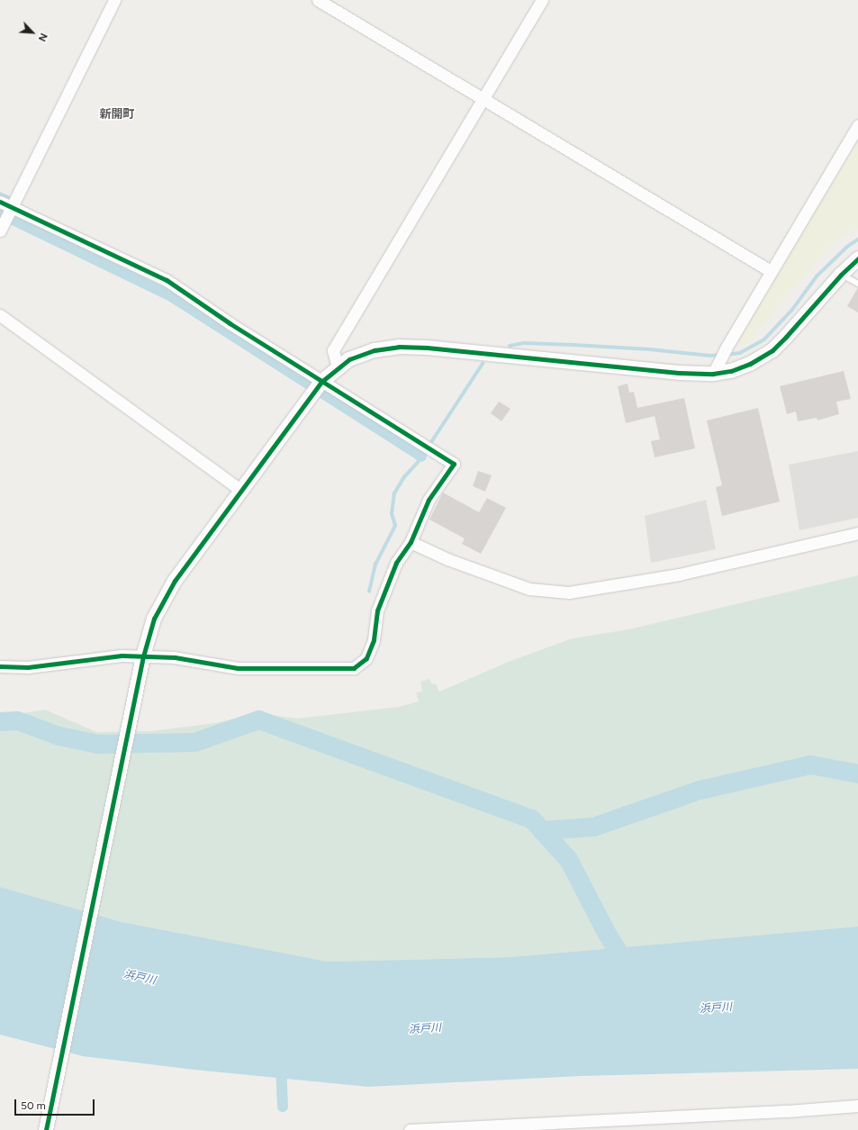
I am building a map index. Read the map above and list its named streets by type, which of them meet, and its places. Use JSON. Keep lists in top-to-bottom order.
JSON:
{
  "districts": ["新開町"],
  "water": ["浜戸川"],
  "scale_bar": "50 m",
  "north": "bottom right"
}
